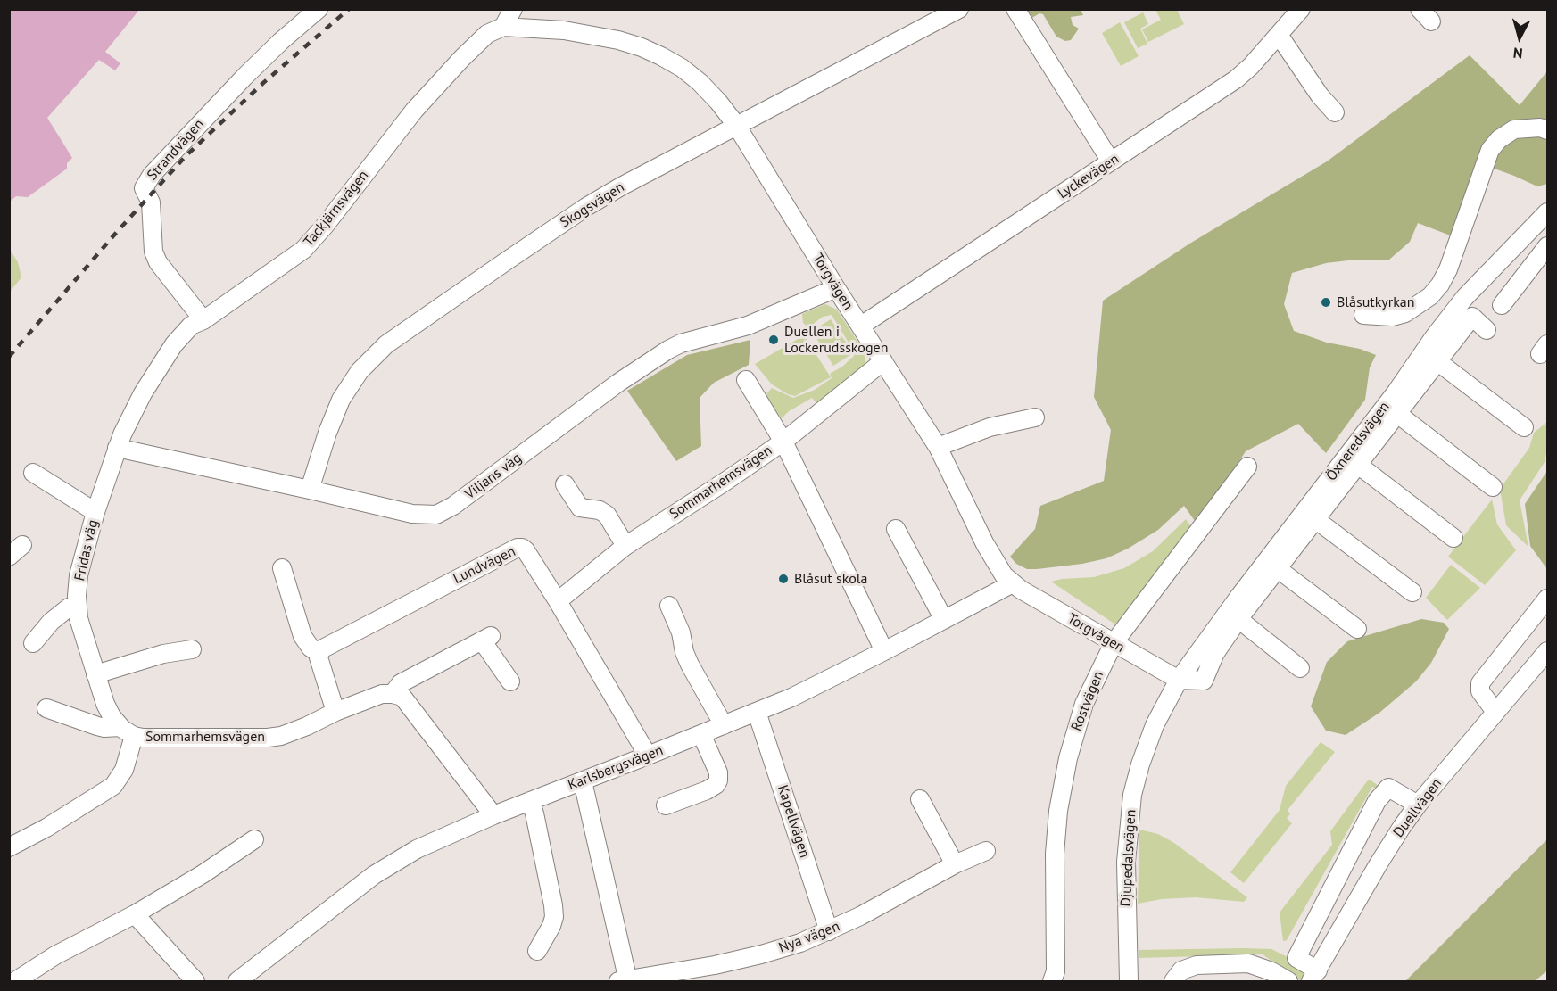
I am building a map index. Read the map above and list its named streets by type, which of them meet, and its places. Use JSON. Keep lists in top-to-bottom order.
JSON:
{
  "streets": {
    "street": [
      "Strandvägen",
      "Lyckevägen",
      "Skogsvägen",
      "Tackjärnsvägen",
      "Torgvägen",
      "Öxneredsvägen",
      "Viljans väg",
      "Sommarhemsvägen",
      "Fridas väg",
      "Lundvägen",
      "Rostvägen",
      "Karlsbergsvägen",
      "Duellvägen",
      "Kapellvägen",
      "Djupedalsvägen",
      "Nya vägen"
    ]
  },
  "crossings": [
    ["Strandvägen", "Tackjärnsvägen"],
    ["Lyckevägen", "Torgvägen"],
    ["Skogsvägen", "Torgvägen"],
    ["Skogsvägen", "Viljans väg"],
    ["Tackjärnsvägen", "Torgvägen"],
    ["Tackjärnsvägen", "Viljans väg"],
    ["Tackjärnsvägen", "Fridas väg"],
    ["Torgvägen", "Öxneredsvägen"],
    ["Torgvägen", "Viljans väg"],
    ["Torgvägen", "Sommarhemsvägen"],
    ["Torgvägen", "Rostvägen"],
    ["Torgvägen", "Karlsbergsvägen"],
    ["Torgvägen", "Djupedalsvägen"],
    ["Öxneredsvägen", "Djupedalsvägen"],
    ["Viljans väg", "Fridas väg"],
    ["Sommarhemsvägen", "Fridas väg"],
    ["Sommarhemsvägen", "Lundvägen"],
    ["Lundvägen", "Karlsbergsvägen"],
    ["Karlsbergsvägen", "Kapellvägen"],
    ["Kapellvägen", "Nya vägen"]
  ],
  "places": ["Blåsutkyrkan", "Duellen i Lockerudsskogen", "Blåsut skola"],
  "north": "bottom"
}
